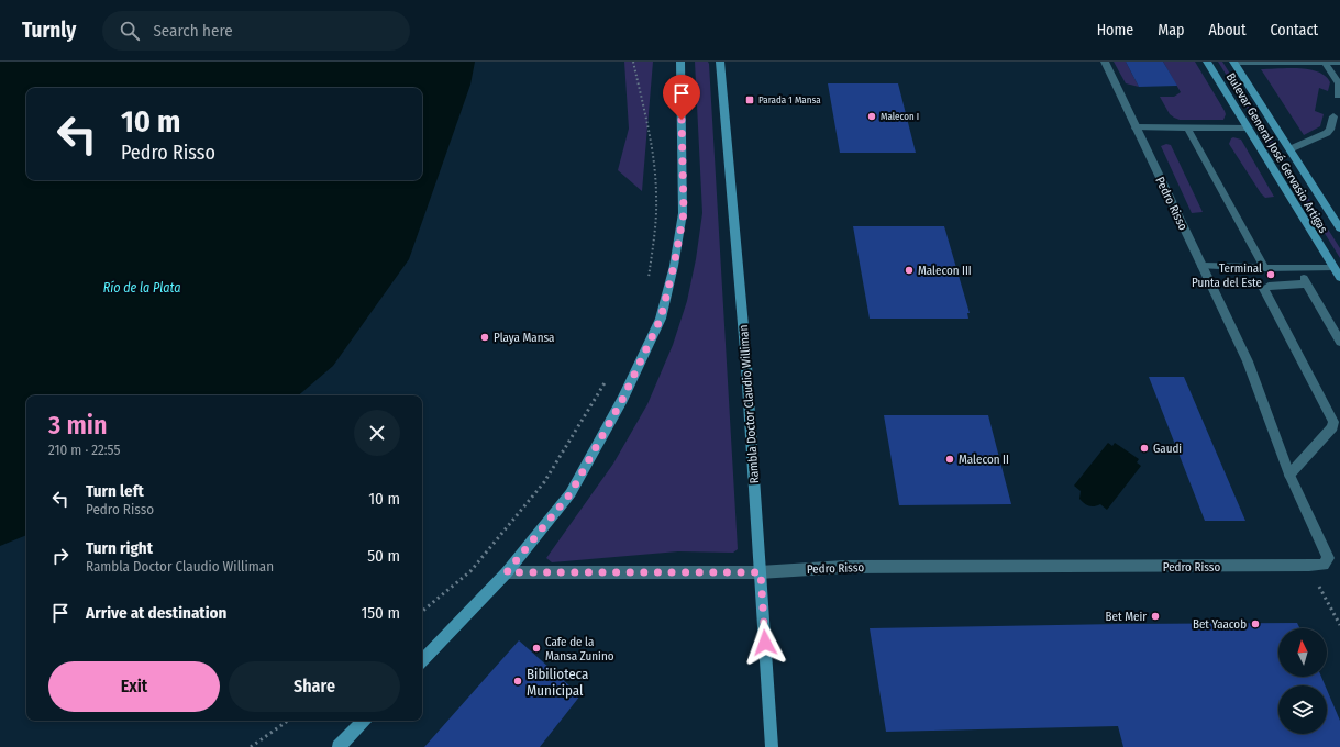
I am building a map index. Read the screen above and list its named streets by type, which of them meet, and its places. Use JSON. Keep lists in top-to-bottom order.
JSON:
{
  "streets": {
    "main road": ["Bulevar General José Gervasio Artigas", "Rambla Doctor Claudio Williman"],
    "street": ["Pedro Risso"]
  },
  "crossings": [
    ["Pedro Risso", "Rambla Doctor Claudio Williman"]
  ],
  "water": ["Río de la Plata"],
  "places": {
    "transit": ["Parada 1 Mansa"],
    "other": [
      "Malecon I",
      "Malecon III",
      "Terminal Punta del Este",
      "Playa Mansa",
      "Gaudi",
      "Malecon II",
      "Bet Meir",
      "Bet Yaacob",
      "Cafe de la Mansa Zunino",
      "Bibilioteca Municipal"
    ]
  },
  "north": "top",
  "page": {
    "header": "Turnly",
    "search": "Search here",
    "nav": [
      "Home",
      "Map",
      "About",
      "Contact"
    ],
    "turn": ["10 m", "Pedro Risso"],
    "heading": ["3 min", "210 m · 22:55"],
    "list": [
      {
        "name": "Turn left",
        "note": "Pedro Risso",
        "value": "10 m"
      },
      {
        "name": "Turn right",
        "note": "Rambla Doctor Claudio Williman",
        "value": "50 m"
      },
      {
        "name": "Arrive at destination",
        "value": "150 m"
      }
    ],
    "buttons": ["Exit", "Share"]
  }
}
